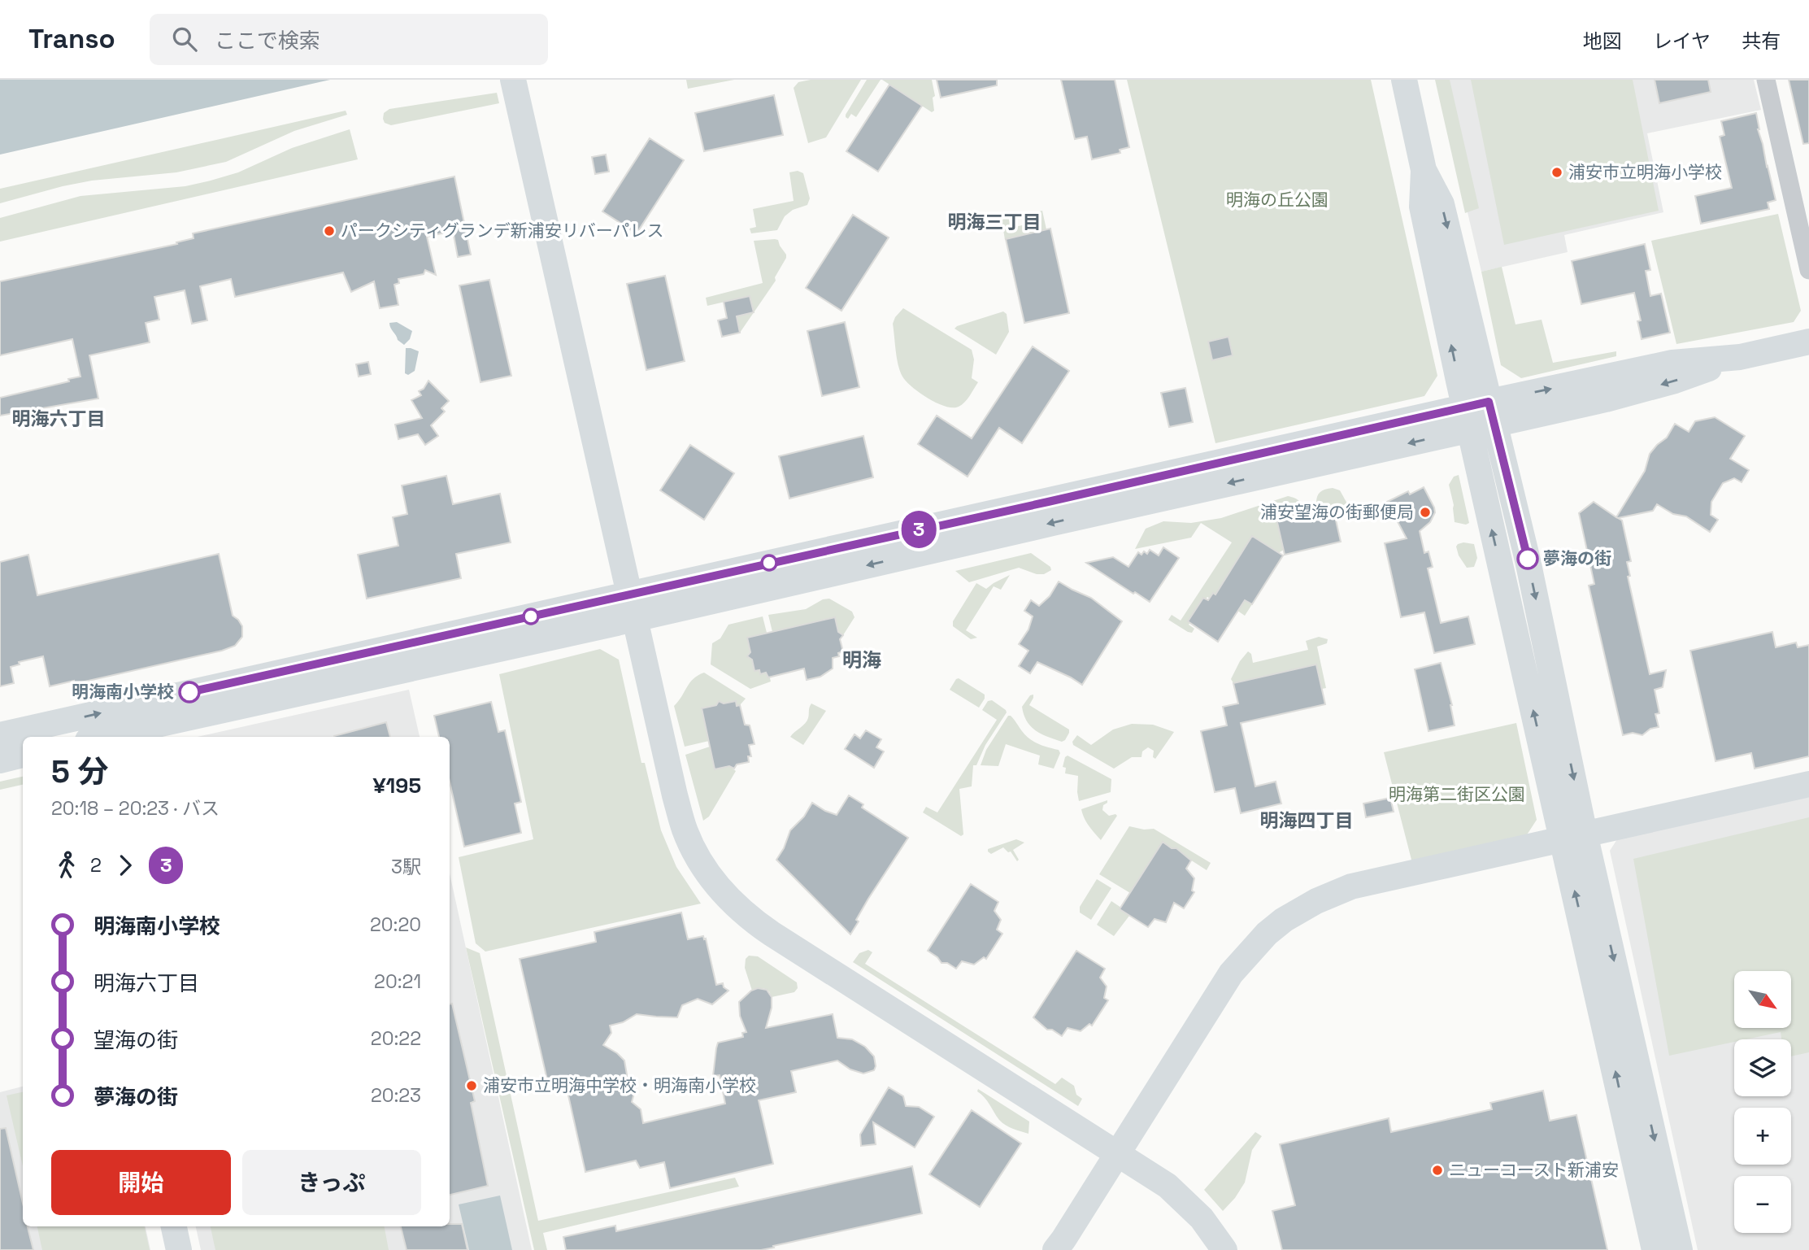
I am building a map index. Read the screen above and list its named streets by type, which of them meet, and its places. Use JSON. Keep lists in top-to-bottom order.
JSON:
{
  "districts": [
    "明海三丁目",
    "明海六丁目",
    "明海",
    "明海四丁目"
  ],
  "parks": ["明海の丘公園", "明海第二街区公園"],
  "places": [
    "浦安市立明海小学校",
    "パークシティグランデ新浦安リバーパレス",
    "浦安望海の街郵便局",
    "夢海の街",
    "明海南小学校",
    "浦安市立明海中学校・明海南小学校",
    "ニューコースト新浦安"
  ],
  "lines": ["bus line 3"],
  "north": "bottom right",
  "page": {
    "header": "Transo",
    "search": "ここで検索",
    "nav": ["地図", "レイヤ", "共有"],
    "on_map": "3",
    "heading": ["5 分", "20:18 – 20:23 · バス", "¥195"],
    "legs": ["2", "3", "3駅"],
    "list": [
      {
        "name": "明海南小学校",
        "value": "20:20"
      },
      {
        "name": "明海六丁目",
        "value": "20:21"
      },
      {
        "name": "望海の街",
        "value": "20:22"
      },
      {
        "name": "夢海の街",
        "value": "20:23"
      }
    ],
    "map_buttons": ["+", "−"],
    "buttons": ["開始", "きっぷ"]
  }
}
